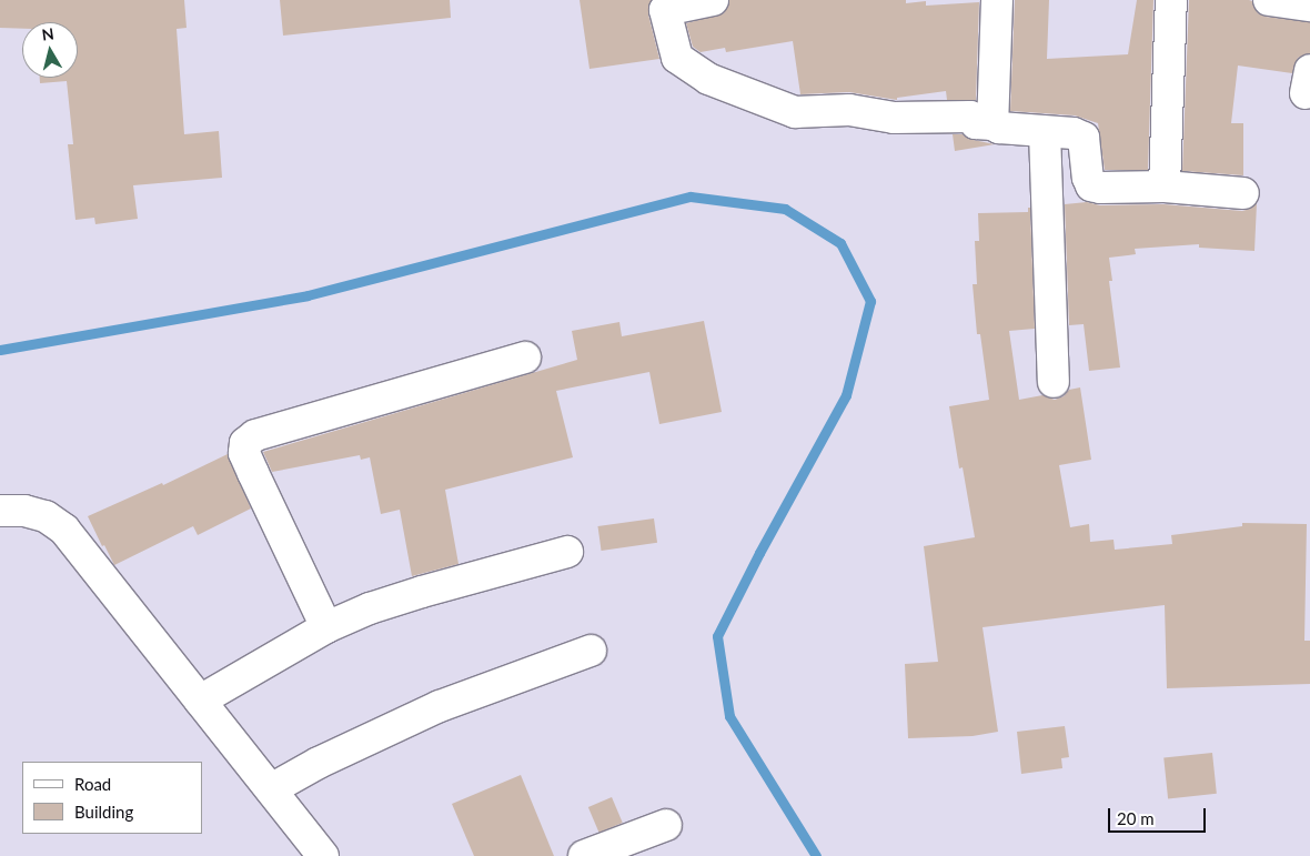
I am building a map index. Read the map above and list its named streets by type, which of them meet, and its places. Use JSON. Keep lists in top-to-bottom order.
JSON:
{
  "legend": ["Road", "Building"],
  "scale_bar": "20 m",
  "north": "top"
}
